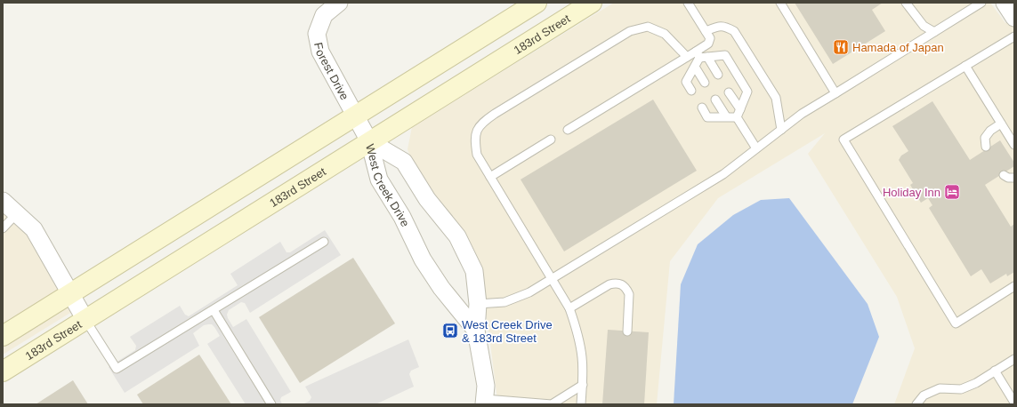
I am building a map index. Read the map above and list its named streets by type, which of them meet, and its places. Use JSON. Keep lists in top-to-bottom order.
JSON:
{
  "streets": {
    "street": ["183rd Street", "Forest Drive", "West Creek Drive"]
  },
  "crossings": [
    ["183rd Street", "Forest Drive"],
    ["183rd Street", "West Creek Drive"],
    ["Forest Drive", "West Creek Drive"]
  ],
  "places": {
    "restaurant": ["Hamada of Japan"],
    "hotel": ["Holiday Inn"],
    "bus stop": ["West Creek Drive & 183rd Street"]
  }
}
